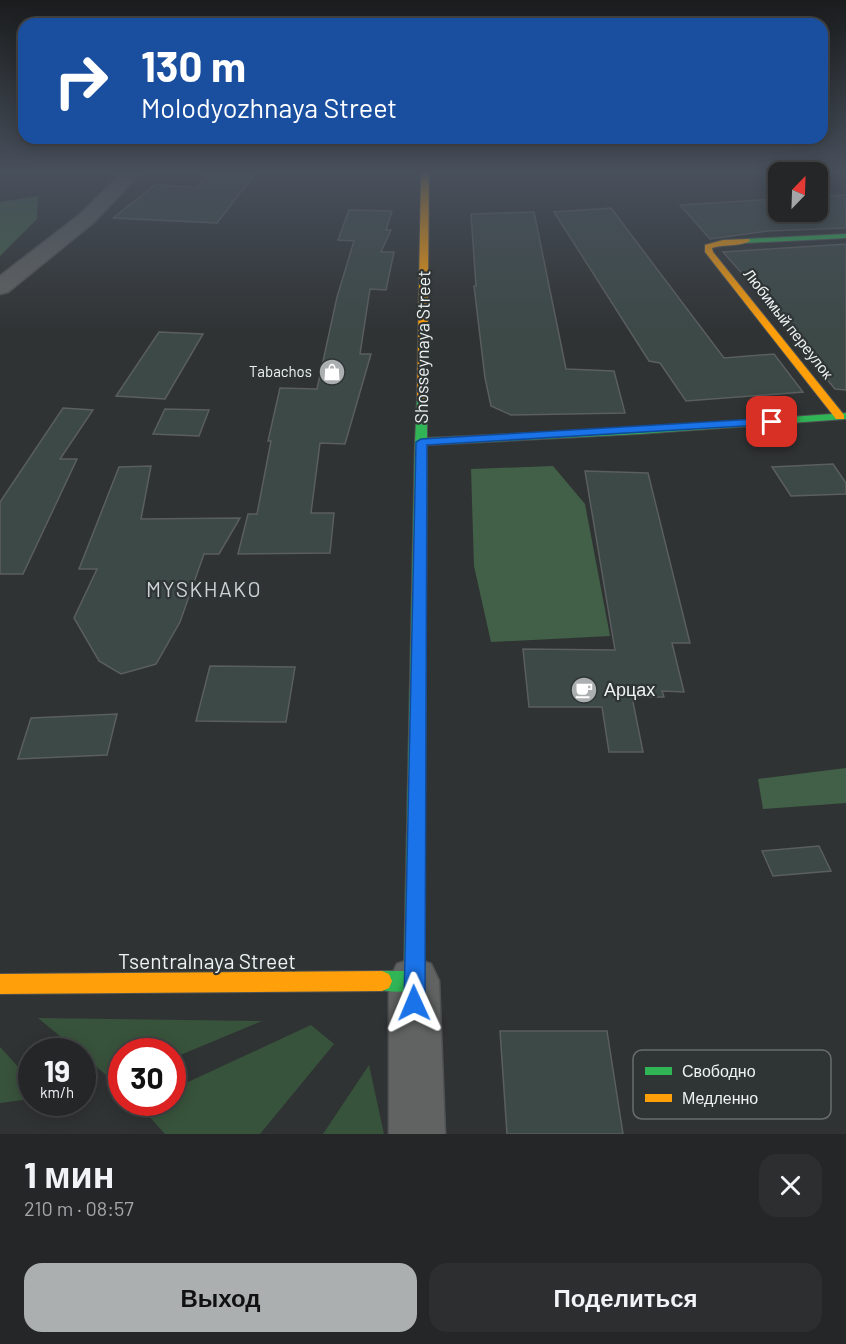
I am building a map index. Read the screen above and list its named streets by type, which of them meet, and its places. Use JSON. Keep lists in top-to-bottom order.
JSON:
{
  "streets": {
    "street": ["Любимый переулок", "Shosseynaya Street", "Tsentralnaya Street"]
  },
  "crossings": [
    ["Shosseynaya Street", "Tsentralnaya Street"]
  ],
  "districts": ["MYSKHAKO"],
  "places": {
    "shop": ["Tabachos"],
    "cafe": ["Арцах"]
  },
  "legend": ["Свободно", "Медленно"],
  "north": "top right",
  "page": {
    "turn": ["130 m", "Molodyozhnaya Street"],
    "speed": "19 km/h",
    "limit": "30",
    "heading": ["1 мин", "210 m · 08:57"],
    "buttons": ["Выход", "Поделиться"]
  }
}
